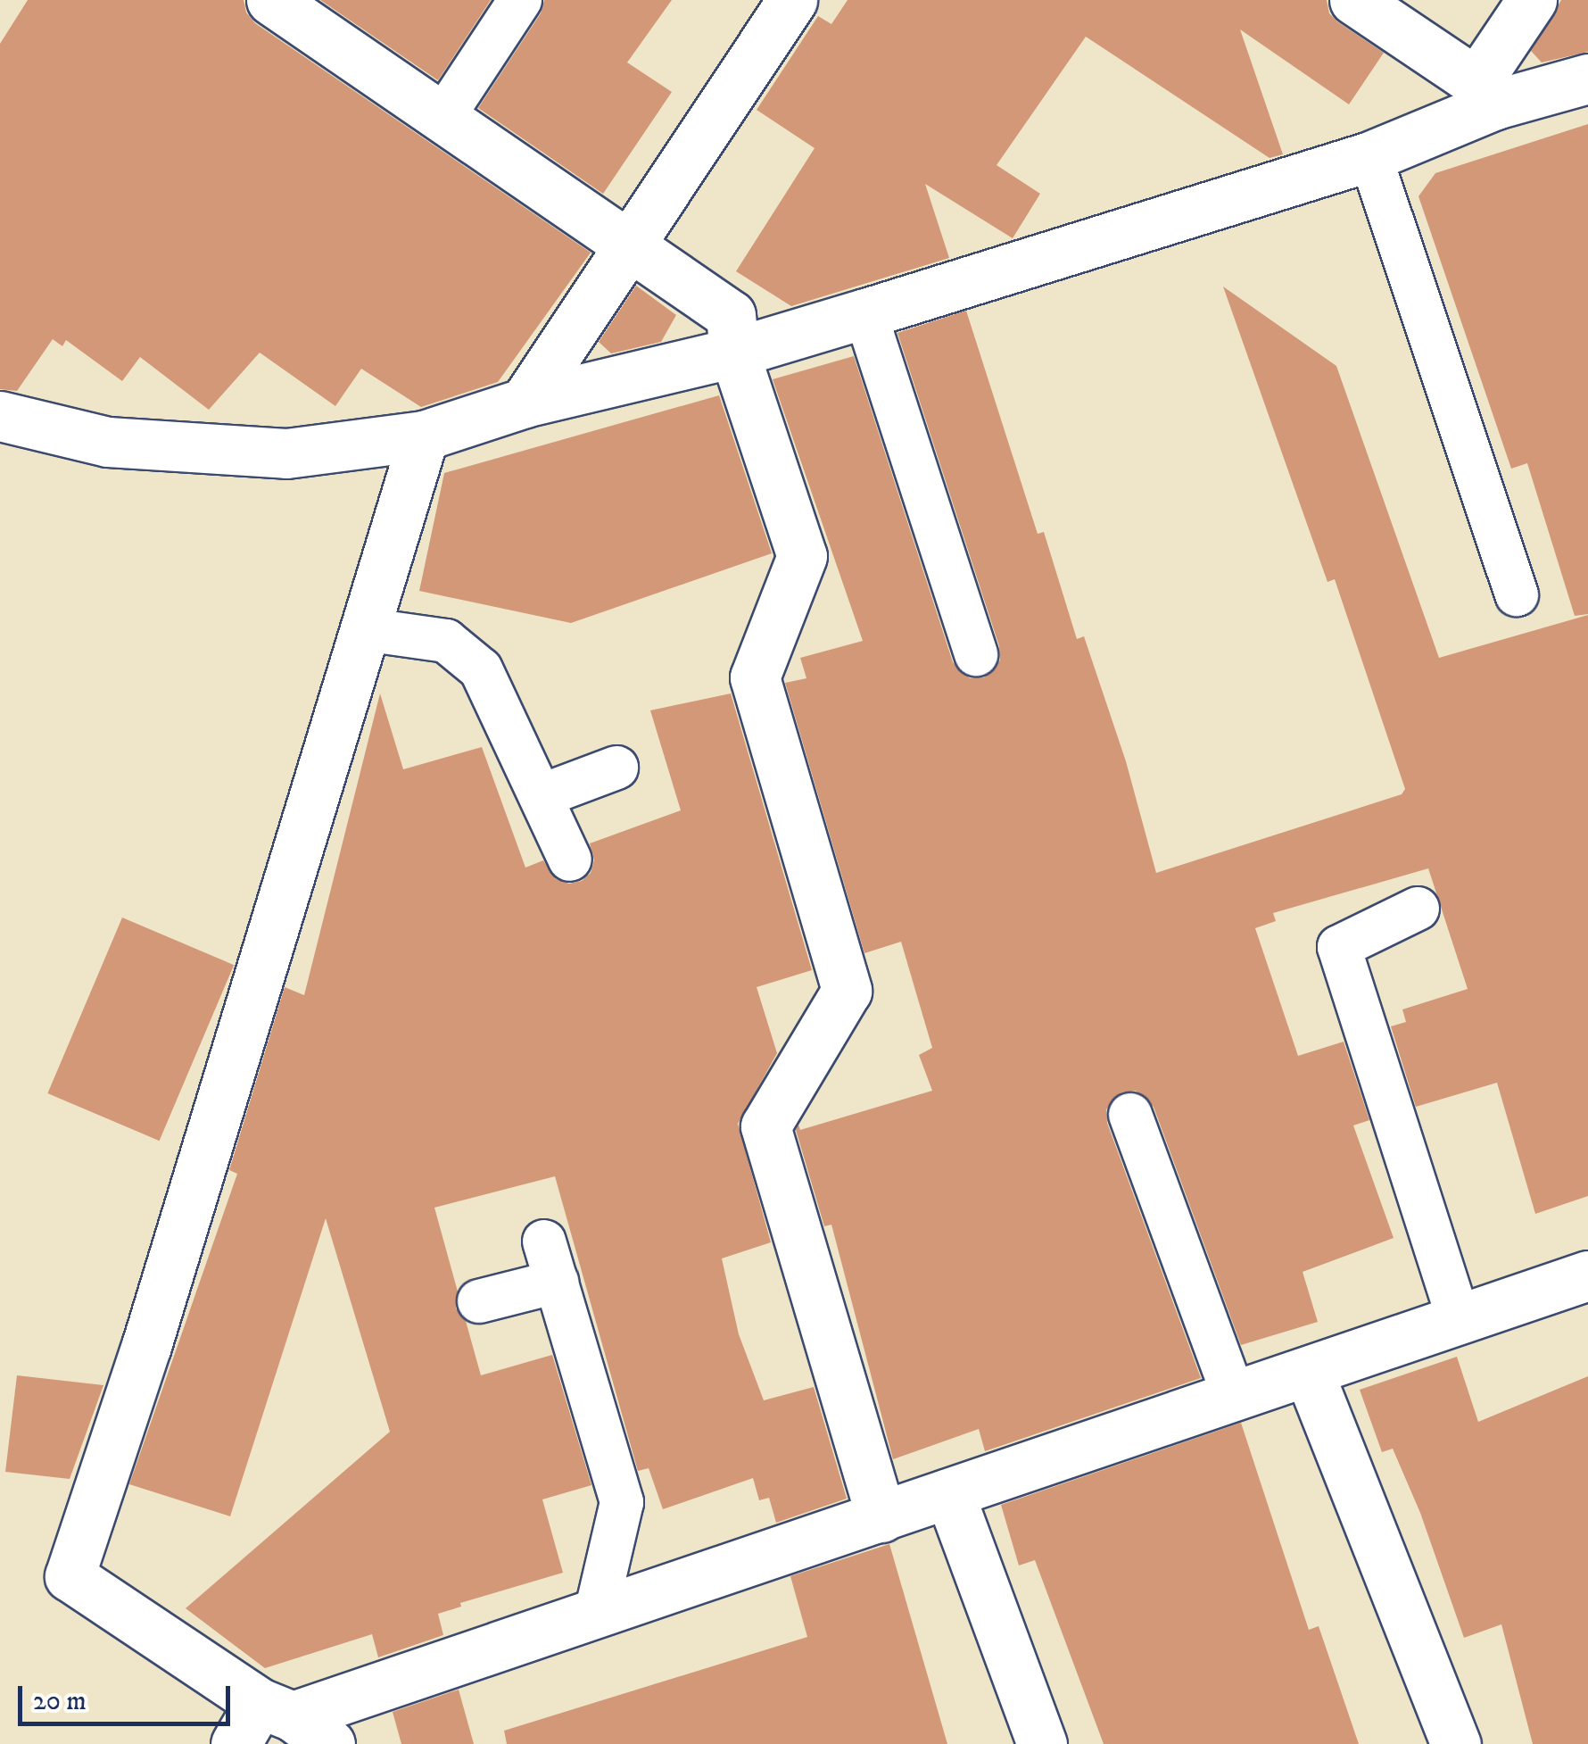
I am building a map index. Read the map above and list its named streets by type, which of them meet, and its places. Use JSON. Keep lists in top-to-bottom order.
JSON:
{
  "scale_bar": "20 m"
}
